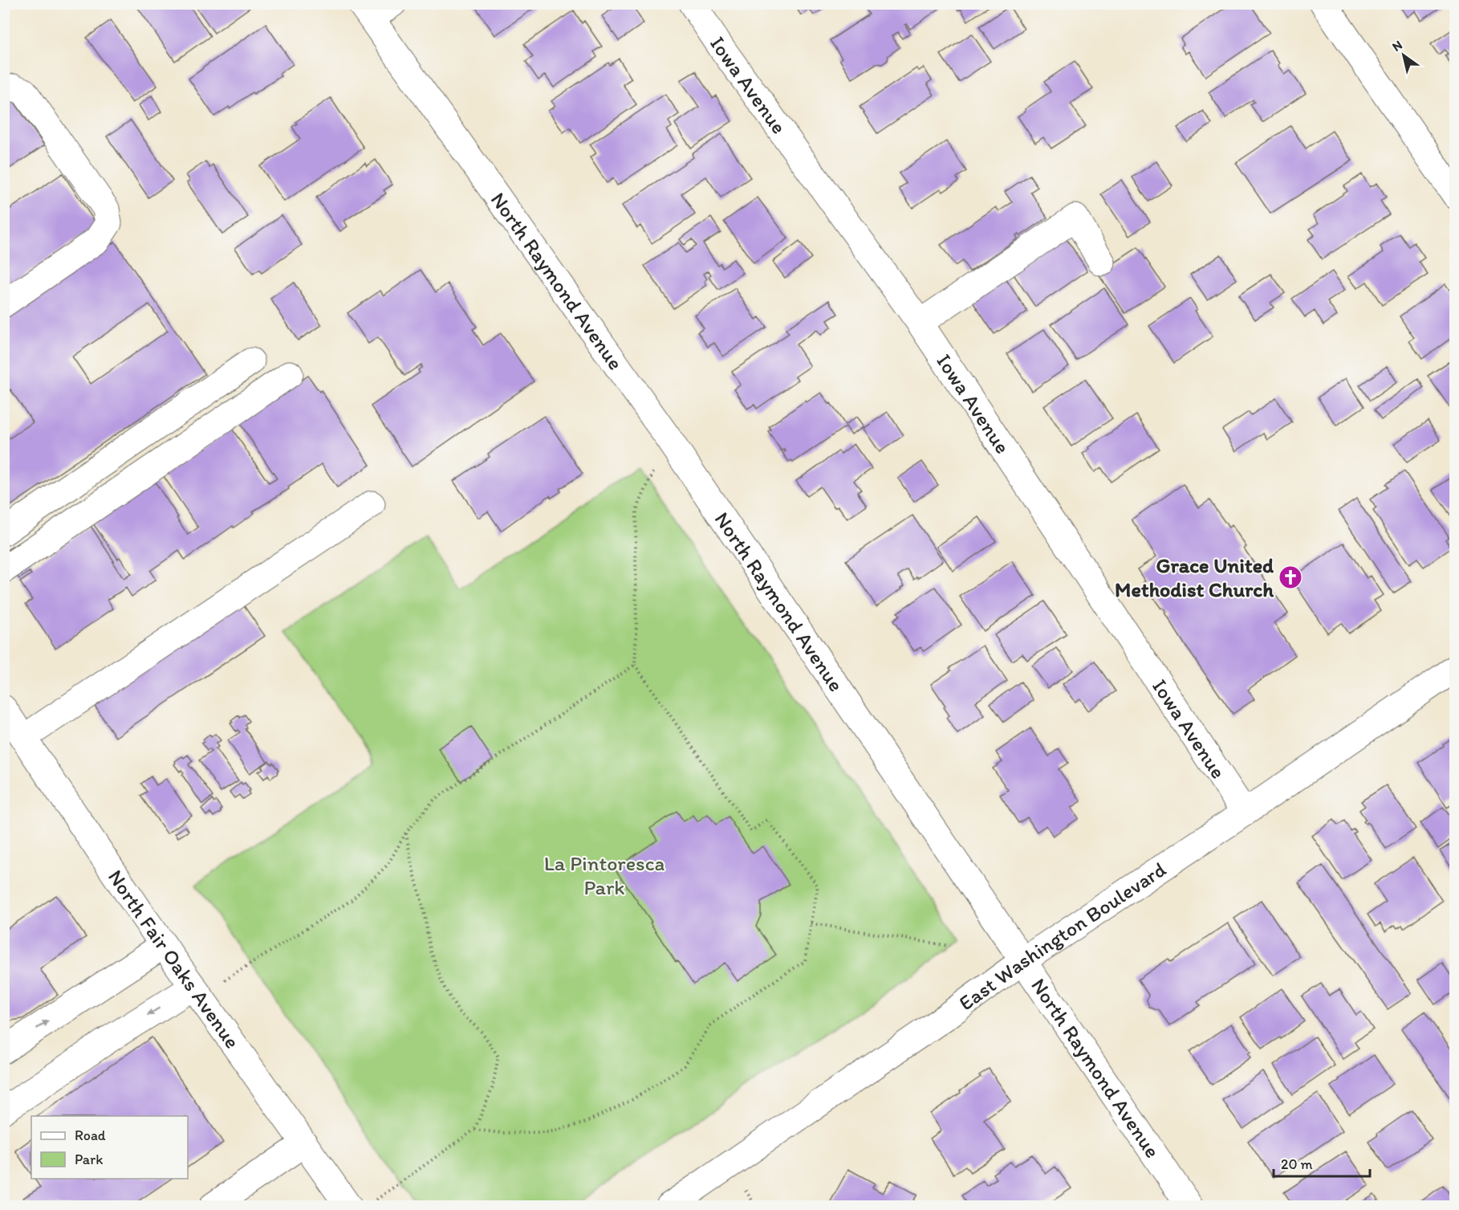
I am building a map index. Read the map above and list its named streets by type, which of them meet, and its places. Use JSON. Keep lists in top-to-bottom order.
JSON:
{
  "streets": {
    "street": [
      "Iowa Avenue",
      "North Raymond Avenue",
      "East Washington Boulevard",
      "North Fair Oaks Avenue"
    ]
  },
  "crossings": [
    ["Iowa Avenue", "East Washington Boulevard"],
    ["North Raymond Avenue", "East Washington Boulevard"]
  ],
  "parks": ["La Pintoresca Park"],
  "places": {
    "church": ["Grace United Methodist Church"]
  },
  "legend": ["Road", "Park"],
  "scale_bar": "20 m",
  "north": "top left"
}
